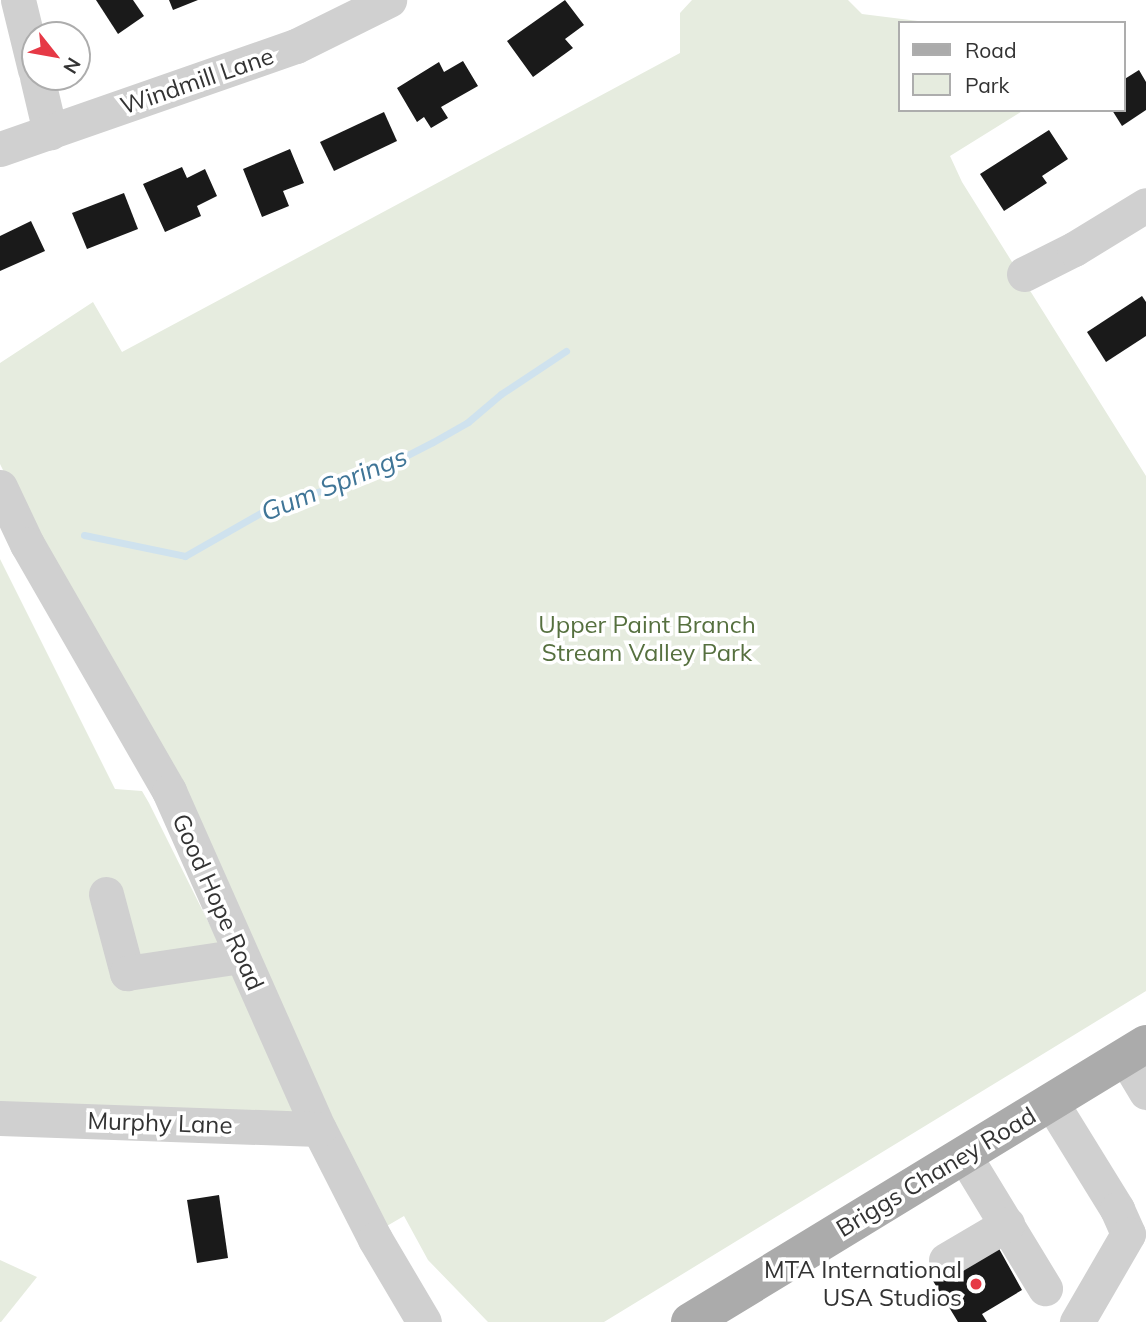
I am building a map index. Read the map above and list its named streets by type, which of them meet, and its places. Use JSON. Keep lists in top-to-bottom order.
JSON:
{
  "streets": {
    "main road": ["Briggs Chaney Road"],
    "street": ["Windmill Lane", "Good Hope Road", "Murphy Lane"]
  },
  "crossings": [
    ["Good Hope Road", "Murphy Lane"]
  ],
  "water": ["Gum Springs"],
  "parks": ["Upper Paint Branch Stream Valley Park"],
  "places": ["MTA International USA Studios"],
  "legend": ["Road", "Park"],
  "north": "bottom right"
}
